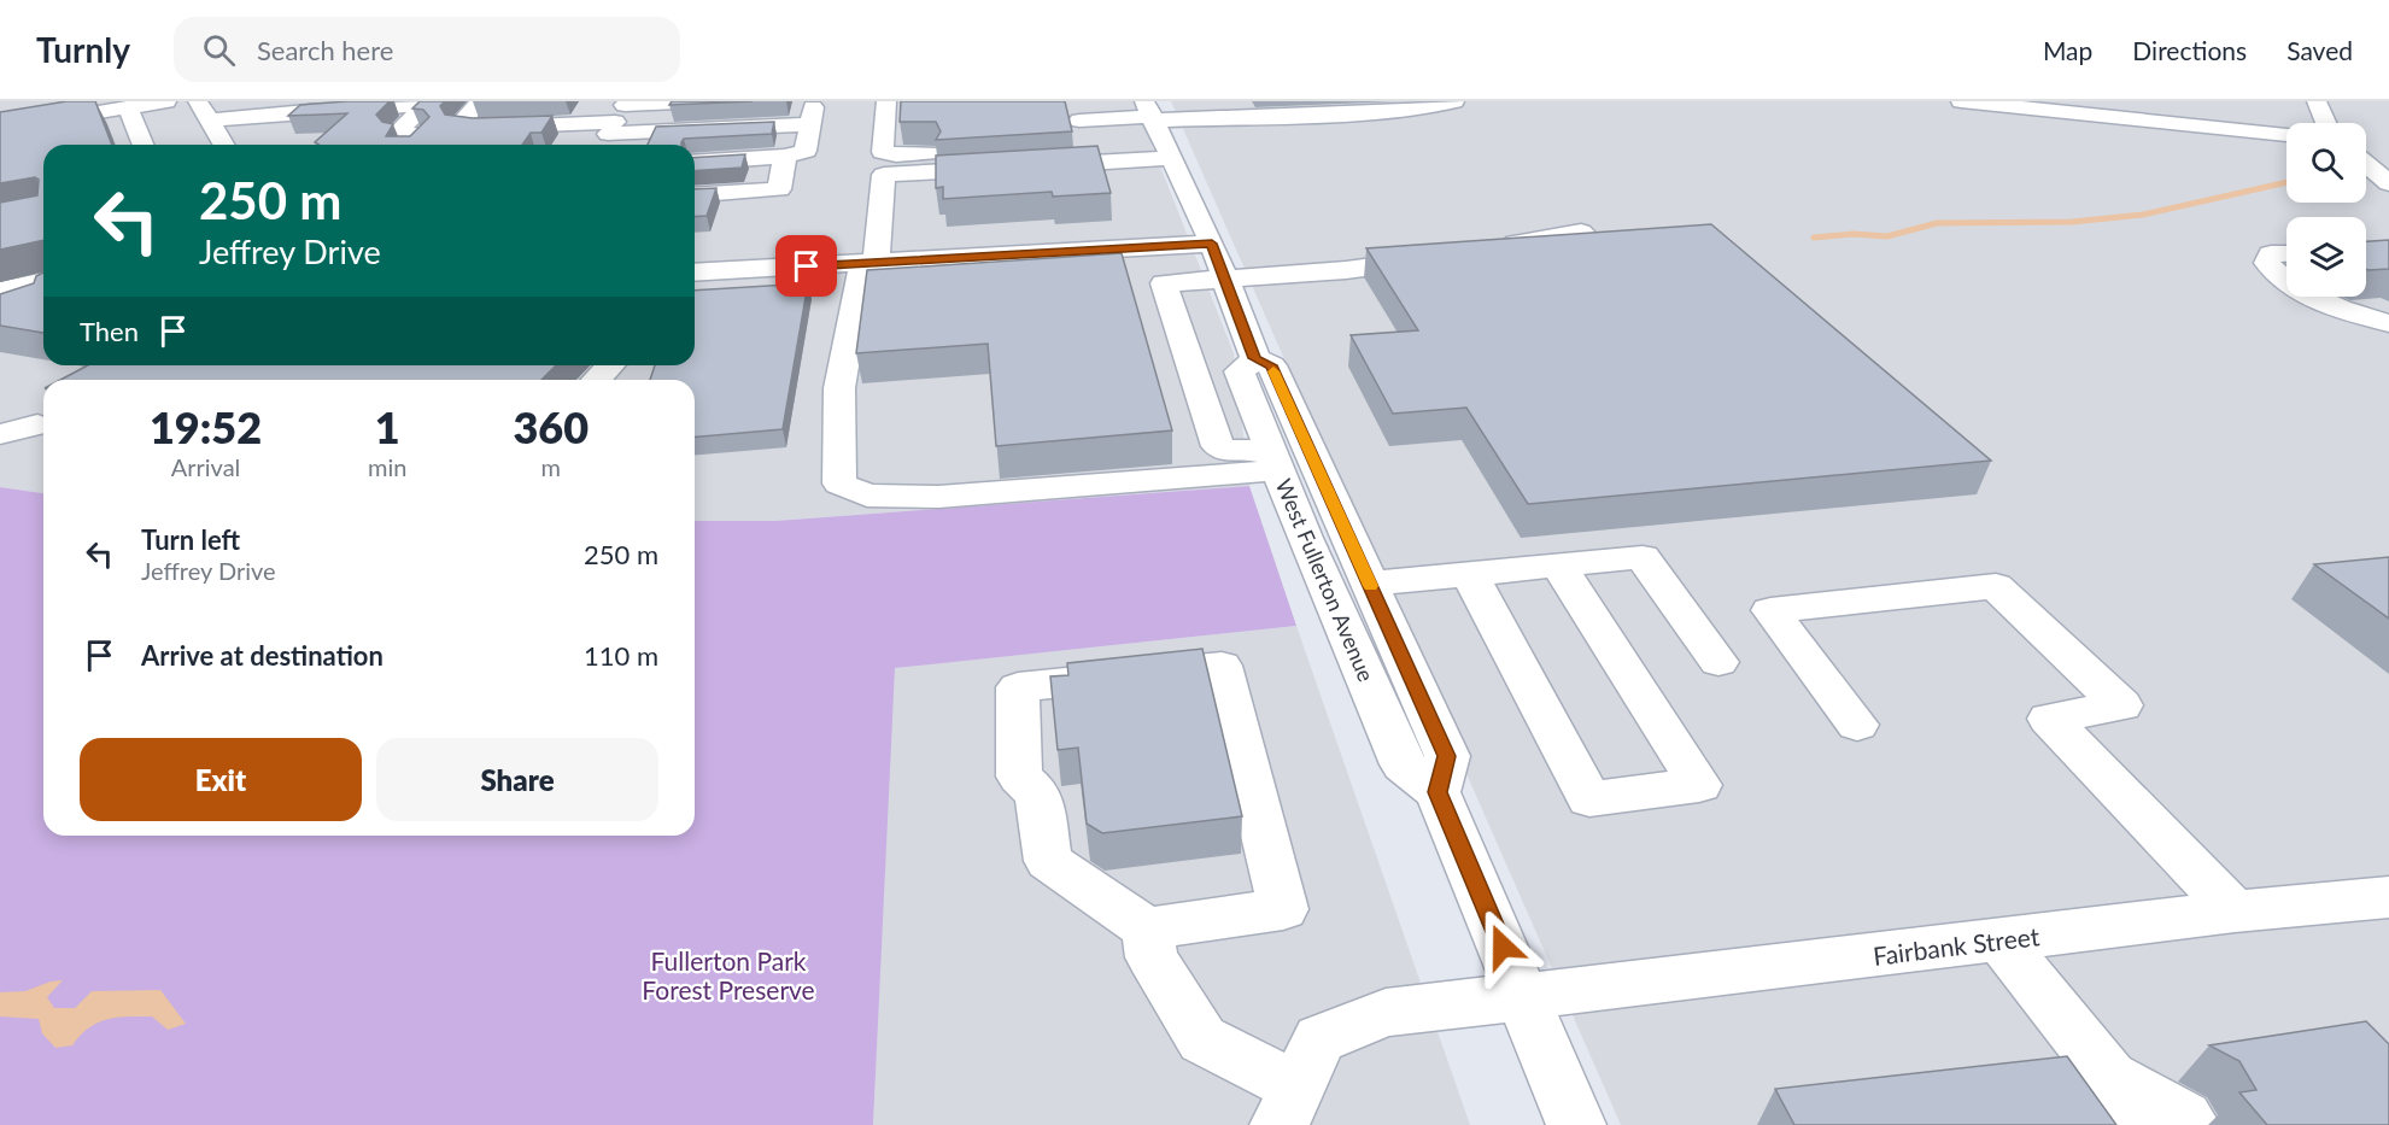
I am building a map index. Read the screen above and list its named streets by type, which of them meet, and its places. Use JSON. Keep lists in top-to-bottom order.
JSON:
{
  "streets": {
    "street": ["West Fullerton Avenue", "Fairbank Street"]
  },
  "crossings": [
    ["West Fullerton Avenue", "Fairbank Street"]
  ],
  "parks": ["Fullerton Park Forest Preserve"],
  "page": {
    "header": "Turnly",
    "search": "Search here",
    "nav": ["Map", "Directions", "Saved"],
    "turn": ["250 m", "Jeffrey Drive"],
    "then": "Then",
    "eta": [
      "19:52",
      "Arrival",
      "1",
      "min",
      "360",
      "m"
    ],
    "list": [
      {
        "name": "Turn left",
        "note": "Jeffrey Drive",
        "value": "250 m"
      },
      {
        "name": "Arrive at destination",
        "value": "110 m"
      }
    ],
    "buttons": ["Exit", "Share"]
  }
}
